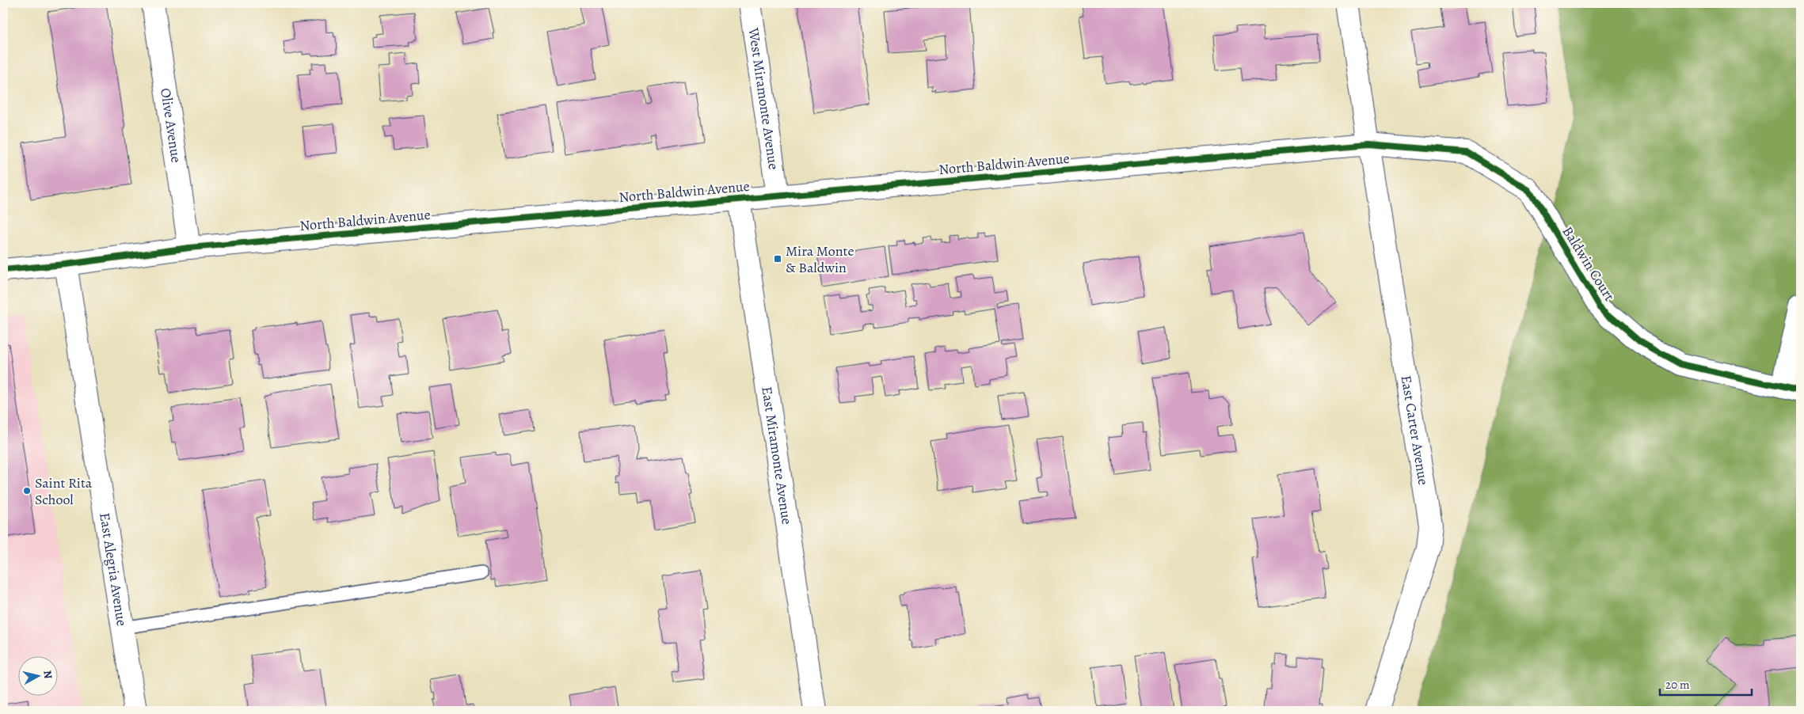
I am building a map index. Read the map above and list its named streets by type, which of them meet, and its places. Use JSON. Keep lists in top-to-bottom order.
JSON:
{
  "streets": {
    "street": [
      "West Miramonte Avenue",
      "Olive Avenue",
      "North Baldwin Avenue",
      "Baldwin Court",
      "East Carter Avenue",
      "East Miramonte Avenue",
      "East Alegria Avenue"
    ]
  },
  "crossings": [
    ["West Miramonte Avenue", "North Baldwin Avenue"],
    ["Olive Avenue", "North Baldwin Avenue"],
    ["North Baldwin Avenue", "Baldwin Court"],
    ["North Baldwin Avenue", "East Carter Avenue"],
    ["North Baldwin Avenue", "East Miramonte Avenue"],
    ["North Baldwin Avenue", "East Alegria Avenue"],
    ["Baldwin Court", "East Carter Avenue"]
  ],
  "places": {
    "transit": ["Mira Monte & Baldwin"],
    "other": ["Saint Rita School"]
  },
  "scale_bar": "20 m",
  "north": "right"
}
